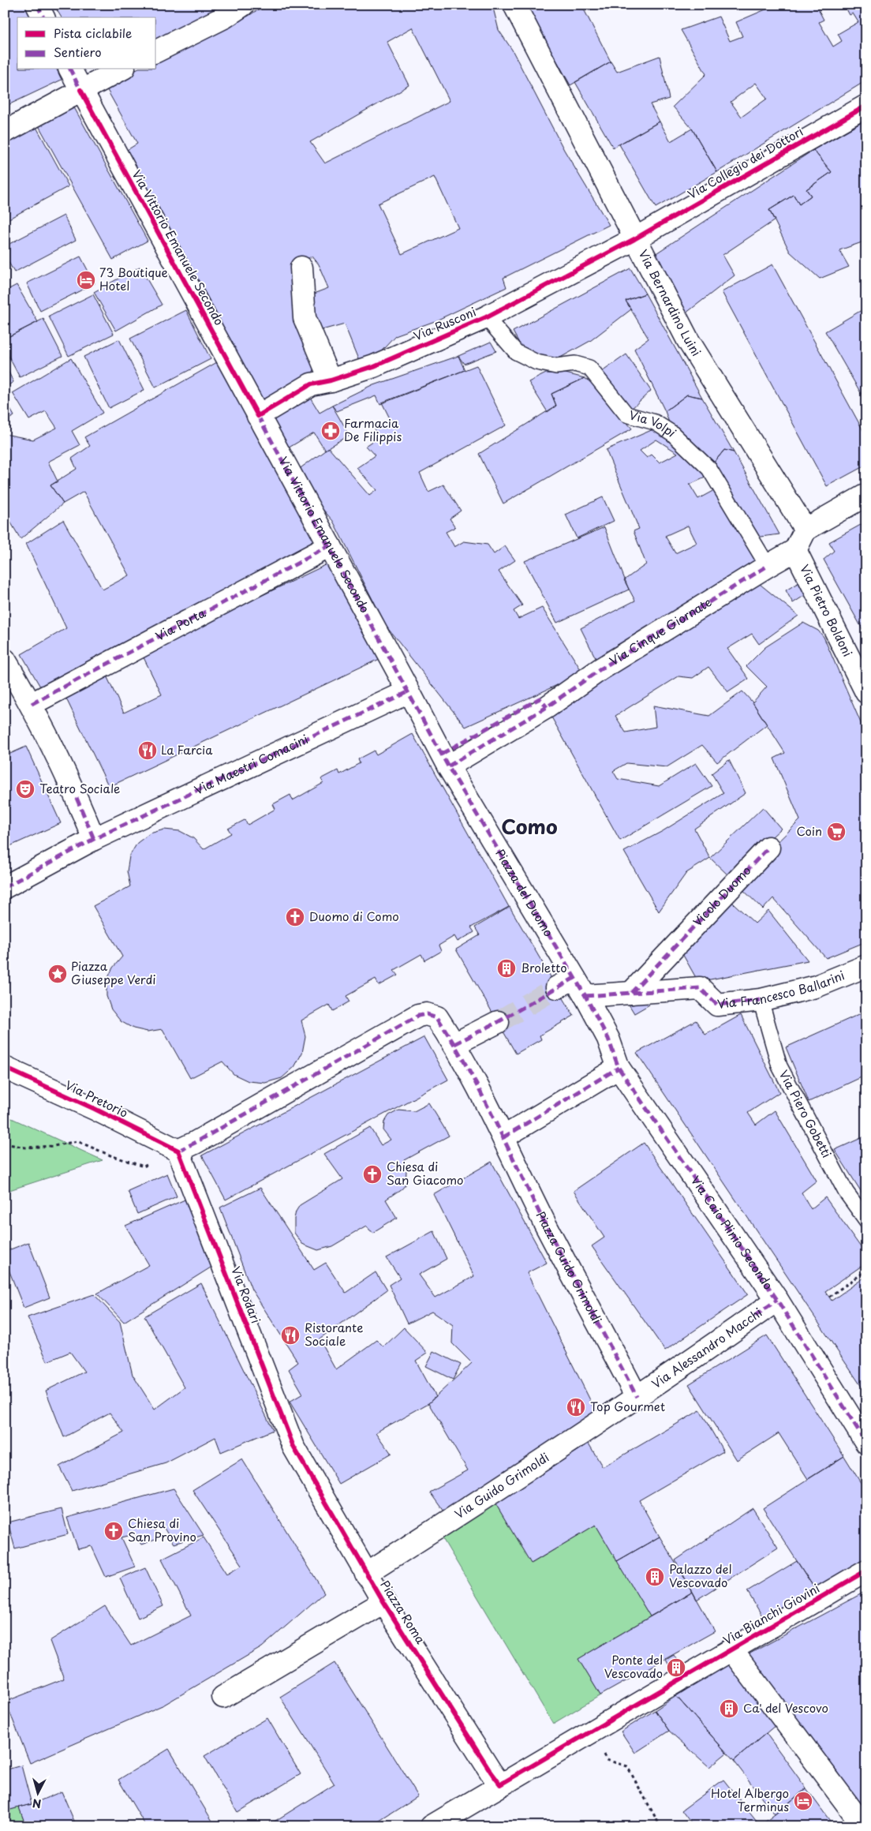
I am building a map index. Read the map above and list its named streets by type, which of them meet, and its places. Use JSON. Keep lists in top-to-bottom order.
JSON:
{
  "streets": {
    "street": [
      "Via Collegio dei Dottori",
      "Via Vittorio Emanuele Secondo",
      "Via Bernardino Luini",
      "Via Rusconi",
      "Via Pietro Boldoni",
      "Via Porta",
      "Via Cinque Giornate",
      "Via Maestri Comacini",
      "Piazza del Duomo",
      "Vicolo Duomo",
      "Via Francesco Ballarini",
      "Via Pretorio",
      "Via Caio Plinio Secondo",
      "Piazza Guido Grimoldi",
      "Via Rodari",
      "Via Alessandro Macchi",
      "Via Guido Grimoldi",
      "Piazza Roma",
      "Via Bianchi Giovini"
    ],
    "lane": ["Via Volpi", "Via Piero Gobetti"]
  },
  "crossings": [
    ["Via Collegio dei Dottori", "Via Bernardino Luini"],
    ["Via Collegio dei Dottori", "Via Rusconi"],
    ["Via Vittorio Emanuele Secondo", "Via Rusconi"],
    ["Via Vittorio Emanuele Secondo", "Via Porta"],
    ["Via Vittorio Emanuele Secondo", "Via Cinque Giornate"],
    ["Via Vittorio Emanuele Secondo", "Via Maestri Comacini"],
    ["Via Vittorio Emanuele Secondo", "Piazza del Duomo"],
    ["Via Bernardino Luini", "Via Rusconi"],
    ["Via Rusconi", "Via Volpi"],
    ["Via Volpi", "Via Cinque Giornate"],
    ["Via Pietro Boldoni", "Via Cinque Giornate"],
    ["Via Cinque Giornate", "Piazza del Duomo"],
    ["Piazza del Duomo", "Via Caio Plinio Secondo"],
    ["Vicolo Duomo", "Via Francesco Ballarini"],
    ["Via Francesco Ballarini", "Via Piero Gobetti"],
    ["Via Pretorio", "Via Rodari"],
    ["Via Caio Plinio Secondo", "Via Alessandro Macchi"],
    ["Piazza Guido Grimoldi", "Via Alessandro Macchi"],
    ["Piazza Guido Grimoldi", "Via Guido Grimoldi"],
    ["Via Rodari", "Piazza Roma"],
    ["Via Alessandro Macchi", "Via Guido Grimoldi"],
    ["Via Guido Grimoldi", "Piazza Roma"],
    ["Piazza Roma", "Via Bianchi Giovini"]
  ],
  "districts": ["Como"],
  "places": {
    "hotel": ["73 Boutique Hotel", "Hotel Albergo Terminus"],
    "pharmacy": ["Farmacia De Filippis"],
    "restaurant": ["La Farcia", "Ristorante Sociale", "Top Gourmet"],
    "theatre": ["Teatro Sociale"],
    "supermarket": ["Coin"],
    "church": ["Duomo di Como", "Chiesa di San Giacomo", "Chiesa di San Provino"],
    "building": [
      "Broletto",
      "Palazzo del Vescovado",
      "Ponte del Vescovado",
      "Ca' del Vescovo"
    ],
    "place": ["Piazza Giuseppe Verdi"]
  },
  "legend": ["Pista ciclabile", "Sentiero"],
  "north": "bottom"
}
